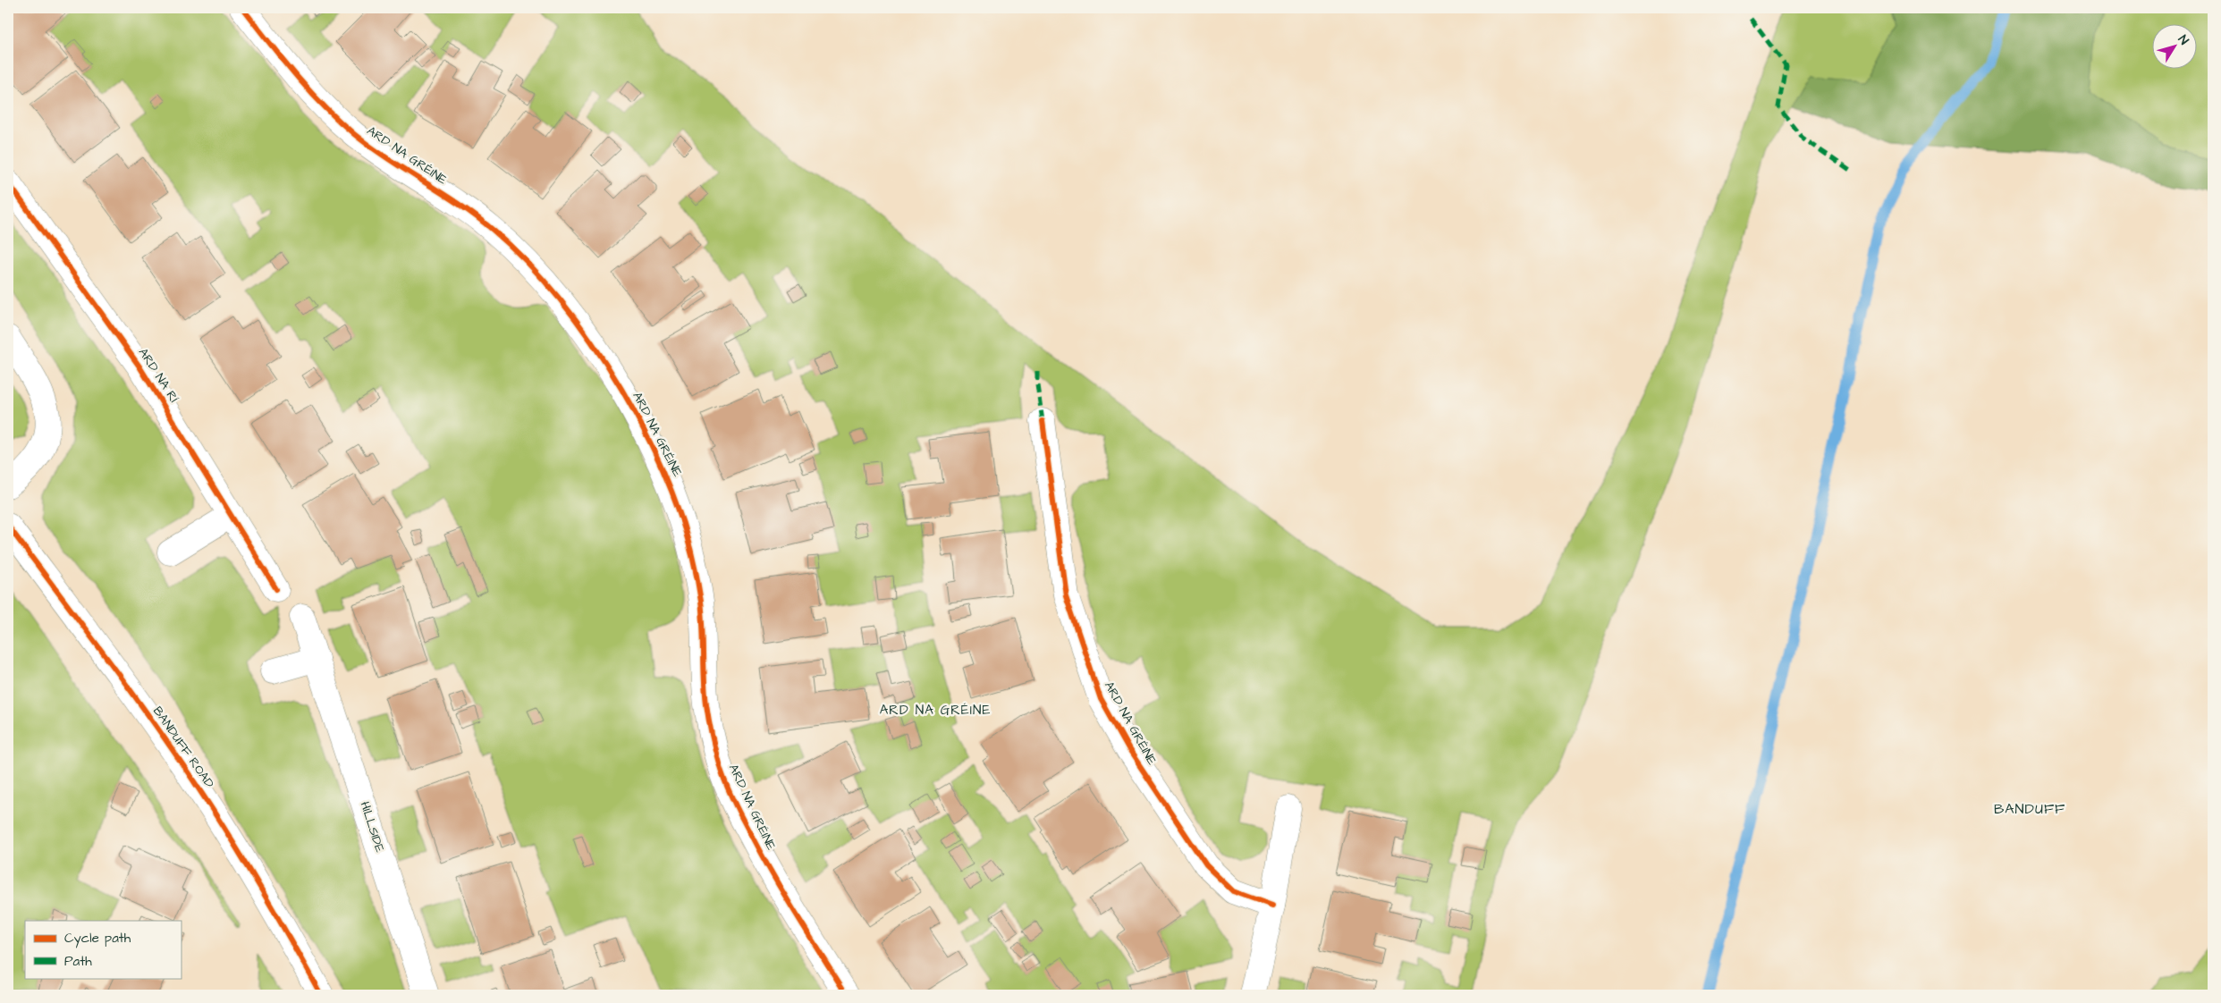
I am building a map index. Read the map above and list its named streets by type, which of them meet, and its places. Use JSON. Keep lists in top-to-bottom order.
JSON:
{
  "streets": {
    "street": [
      "ARD NA GRÉINE",
      "ARD NA RÍ",
      "BANDUFF ROAD",
      "HILLSIDE"
    ]
  },
  "districts": ["ARD NA GRÉINE", "BANDUFF"],
  "legend": ["Cycle path", "Path"],
  "north": "top right"
}
